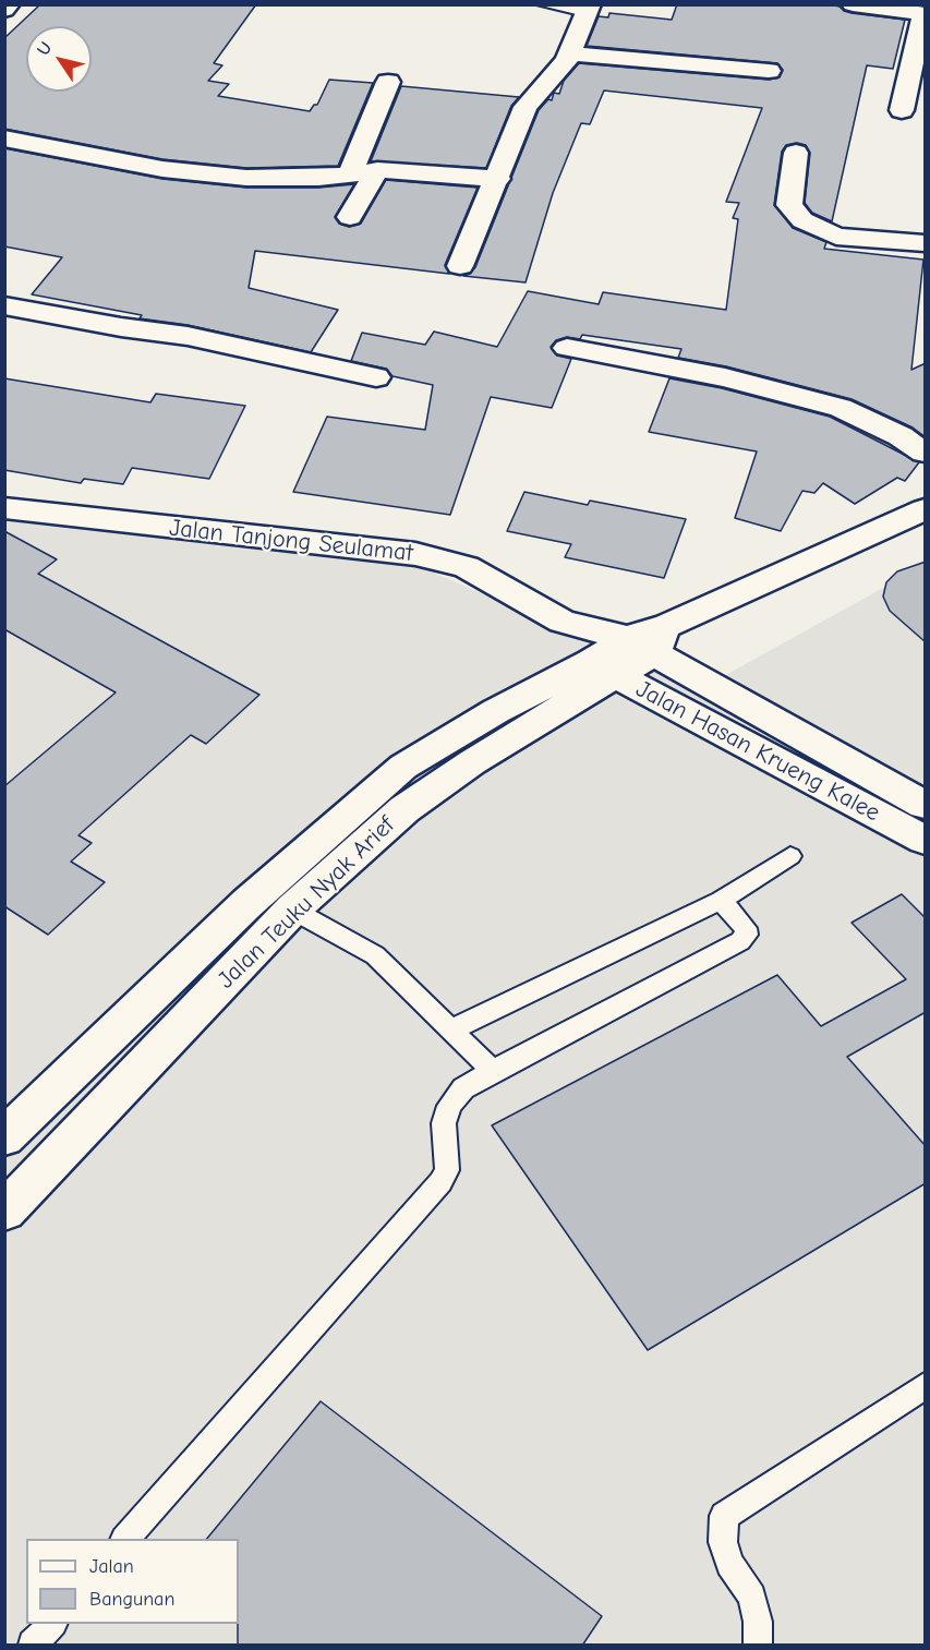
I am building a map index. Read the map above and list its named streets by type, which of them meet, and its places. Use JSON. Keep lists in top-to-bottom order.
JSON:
{
  "streets": {
    "street": ["Jalan Tanjong Seulamat", "Jalan Hasan Krueng Kalee", "Jalan Teuku Nyak Arief"]
  },
  "crossings": [
    ["Jalan Tanjong Seulamat", "Jalan Hasan Krueng Kalee"],
    ["Jalan Tanjong Seulamat", "Jalan Teuku Nyak Arief"],
    ["Jalan Hasan Krueng Kalee", "Jalan Teuku Nyak Arief"]
  ],
  "legend": ["Jalan", "Bangunan"],
  "north": "top left"
}
